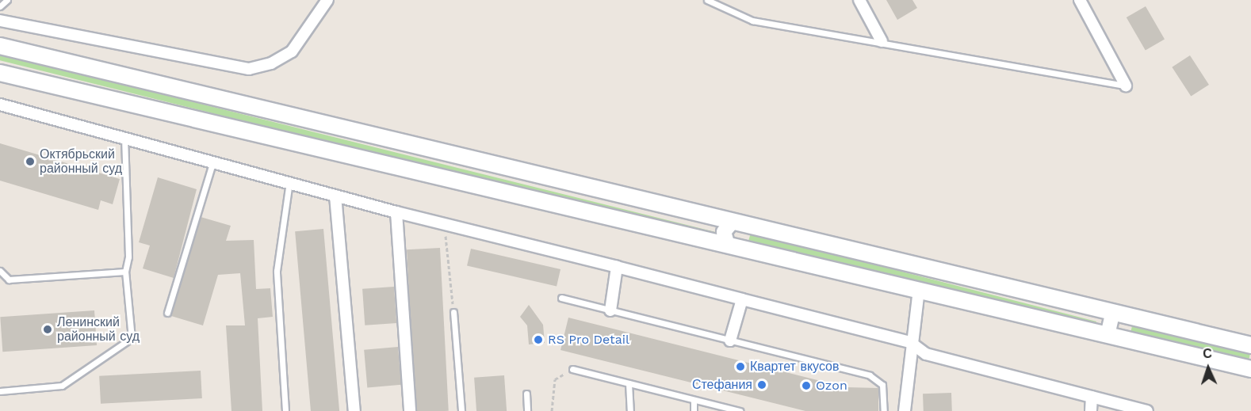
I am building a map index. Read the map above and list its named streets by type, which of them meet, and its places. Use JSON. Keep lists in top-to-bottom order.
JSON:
{
  "places": [
    "Октябрьский районный суд",
    "Ленинский районный суд",
    "RS Pro Detail",
    "Квартет вкусов",
    "Стефания",
    "Ozon"
  ],
  "north": "top"
}
